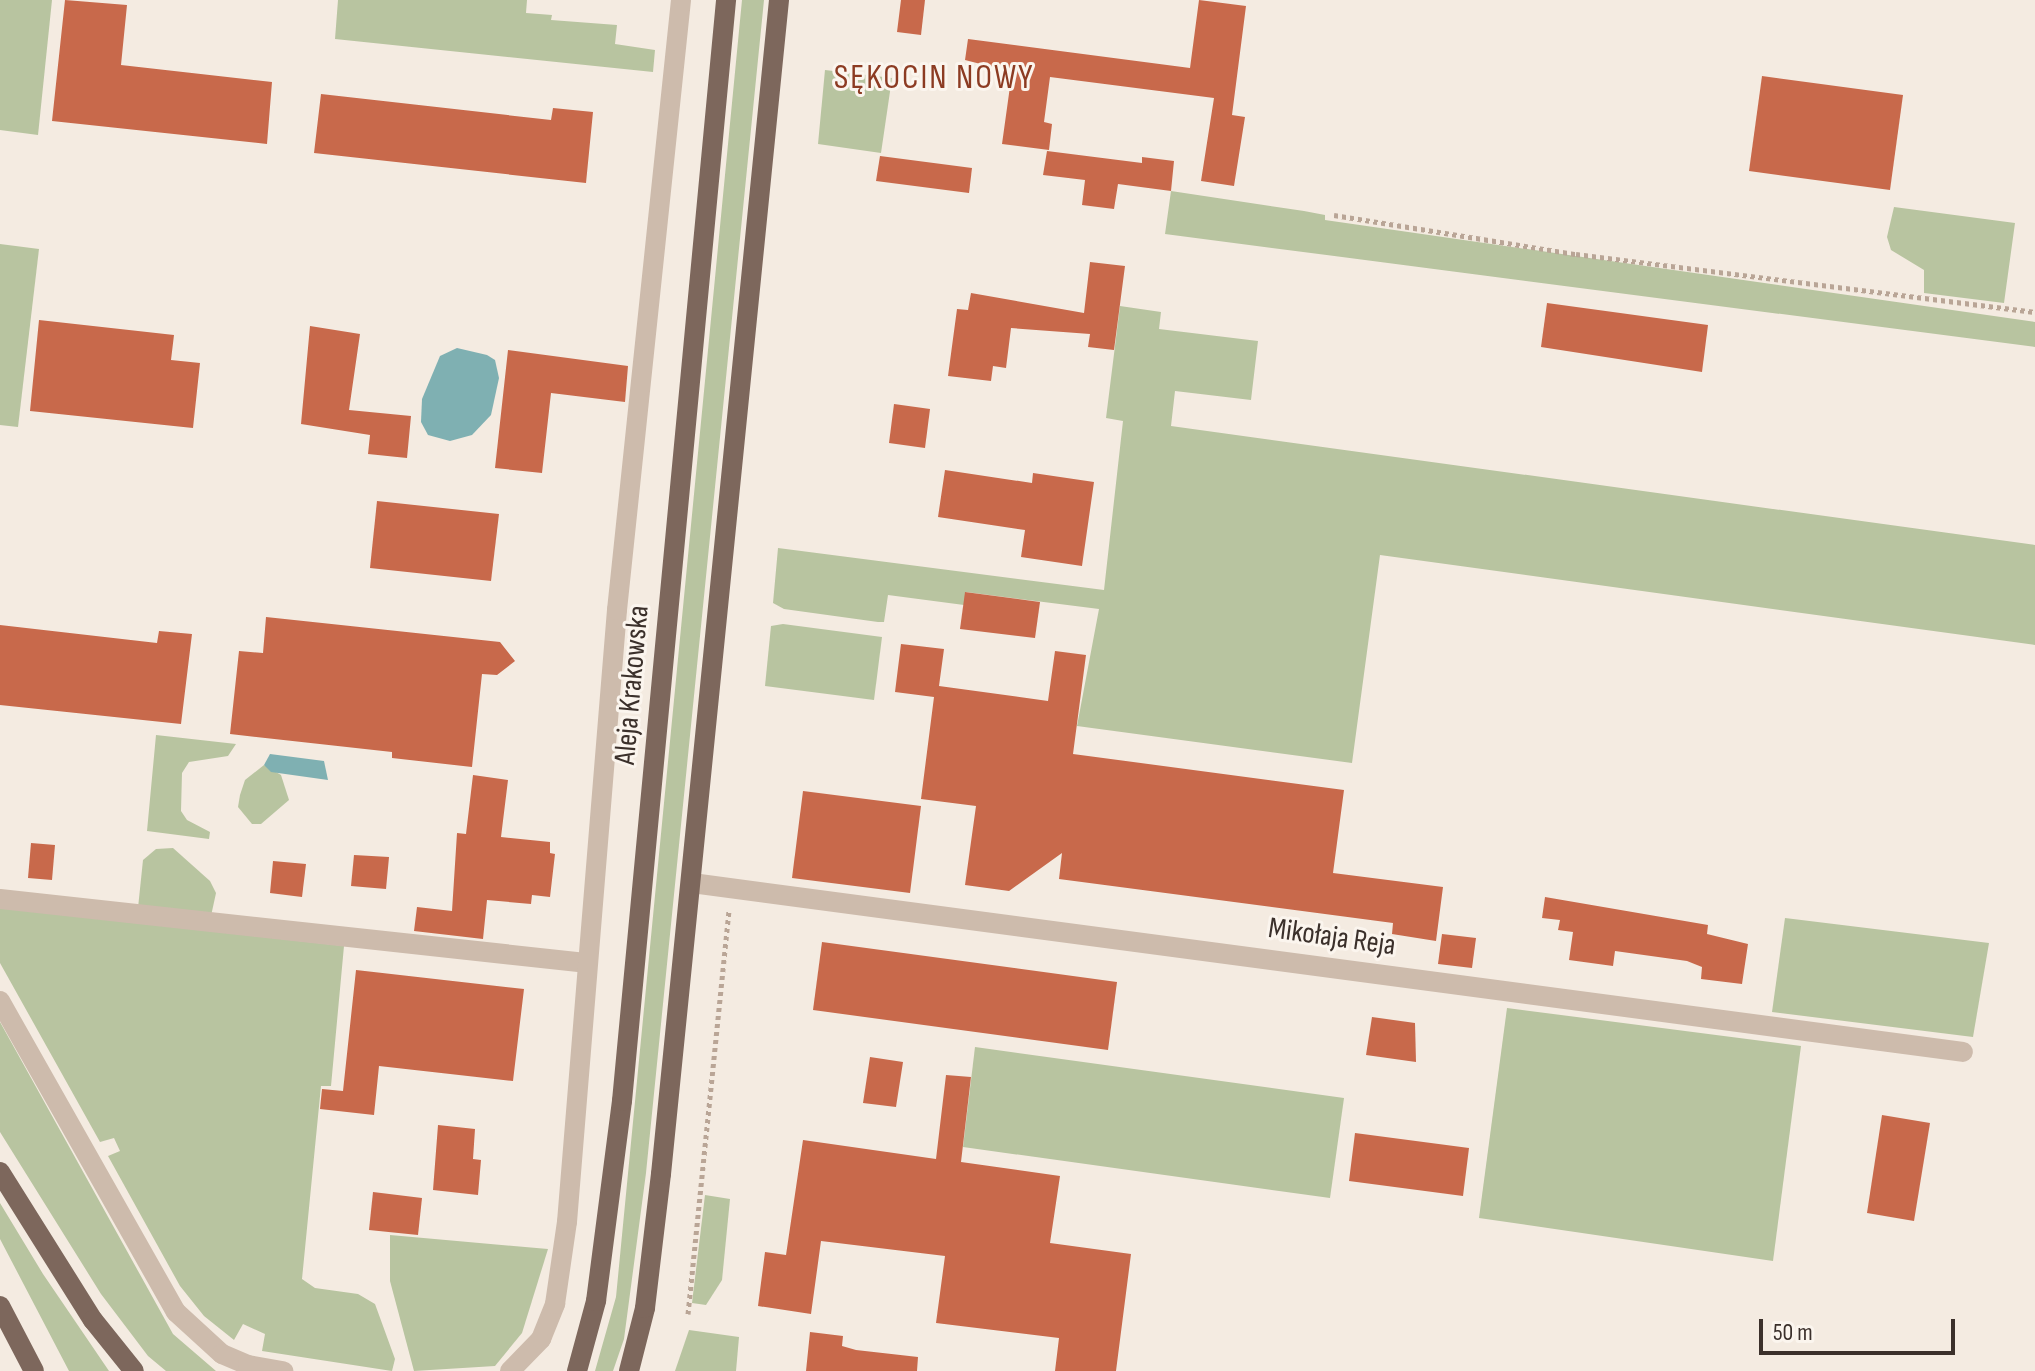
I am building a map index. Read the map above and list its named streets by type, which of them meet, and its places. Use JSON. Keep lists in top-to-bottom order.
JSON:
{
  "streets": {
    "main road": ["Aleja Krakowska"],
    "street": ["Mikołaja Reja"]
  },
  "districts": ["SĘKOCIN NOWY"],
  "scale_bar": "50 m"
}
